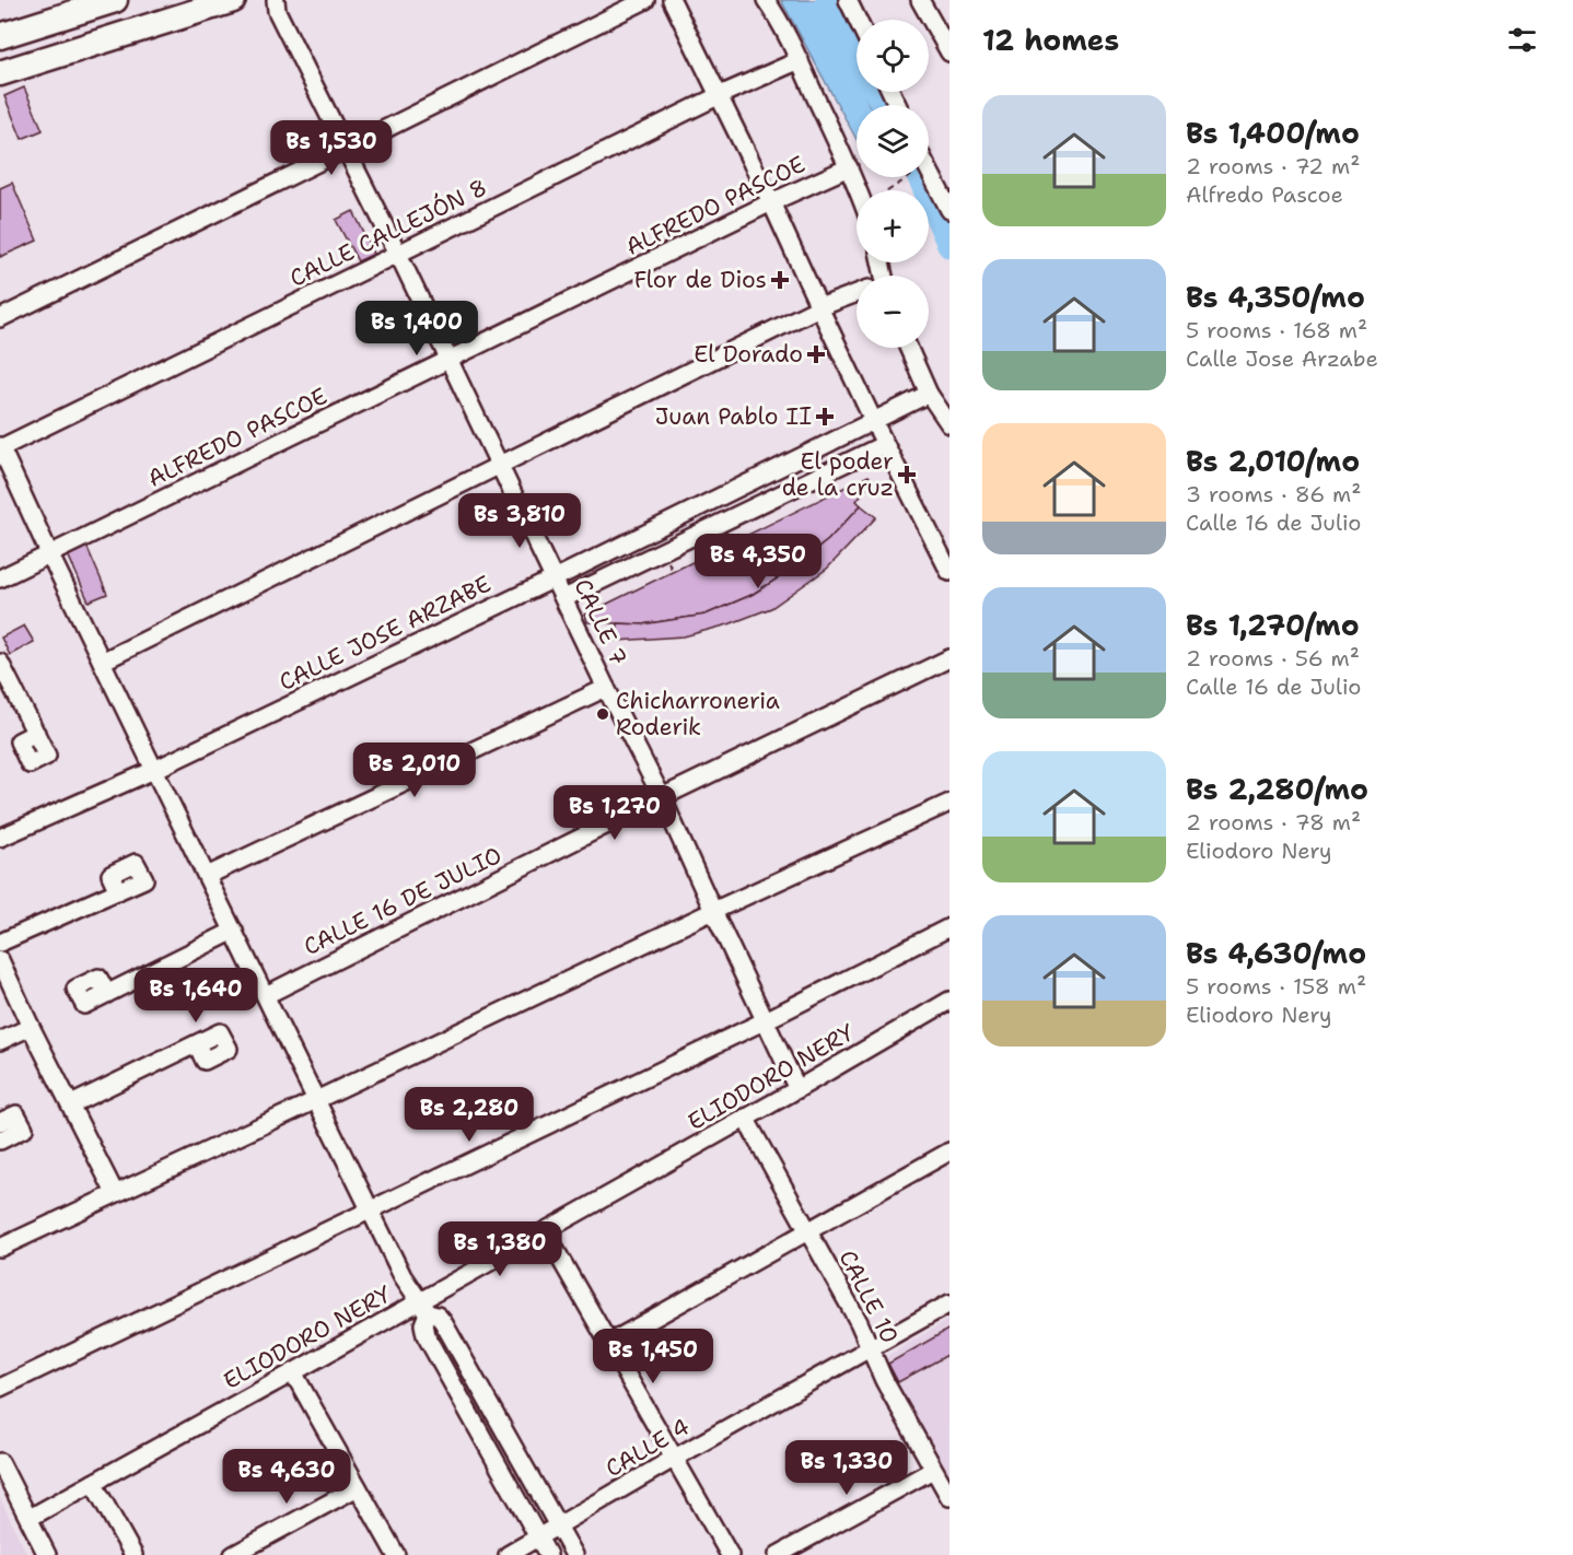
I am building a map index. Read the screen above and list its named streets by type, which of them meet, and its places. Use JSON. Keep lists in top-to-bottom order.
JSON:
{
  "streets": {
    "street": [
      "ALFREDO PASCOE",
      "CALLE CALLEJÓN 8",
      "CALLE 7",
      "CALLE JOSE ARZABE",
      "CALLE 16 DE JULIO",
      "ELIODORO NERY",
      "CALLE 10",
      "CALLE 4"
    ]
  },
  "crossings": [
    ["ALFREDO PASCOE", "CALLE 7"],
    ["CALLE CALLEJÓN 8", "CALLE 7"],
    ["CALLE 7", "CALLE JOSE ARZABE"],
    ["CALLE 7", "CALLE 16 DE JULIO"],
    ["CALLE 7", "ELIODORO NERY"],
    ["ELIODORO NERY", "CALLE 10"],
    ["CALLE 10", "CALLE 4"]
  ],
  "places": {
    "health": [
      "Flor de Dios",
      "El Dorado",
      "Juan Pablo II",
      "El poder de la cruz"
    ],
    "other": ["Chicharroneria Roderik"]
  },
  "page": {
    "heading": "12 homes",
    "map_buttons": ["+", "−"],
    "list": [
      {
        "name": "Bs 1,400/mo",
        "note": "2 rooms · 72 m² · Alfredo Pascoe"
      },
      {
        "name": "Bs 4,350/mo",
        "note": "5 rooms · 168 m² · Calle Jose Arzabe"
      },
      {
        "name": "Bs 2,010/mo",
        "note": "3 rooms · 86 m² · Calle 16 de Julio"
      },
      {
        "name": "Bs 1,270/mo",
        "note": "2 rooms · 56 m² · Calle 16 de Julio"
      },
      {
        "name": "Bs 2,280/mo",
        "note": "2 rooms · 78 m² · Eliodoro Nery"
      },
      {
        "name": "Bs 4,630/mo",
        "note": "5 rooms · 158 m² · Eliodoro Nery"
      }
    ],
    "price": [
      "Bs 1,530",
      "Bs 1,400",
      "Bs 3,810",
      "Bs 4,350",
      "Bs 2,010",
      "Bs 1,270",
      "Bs 1,640",
      "Bs 2,280",
      "Bs 1,380",
      "Bs 1,450",
      "Bs 1,330",
      "Bs 4,630"
    ]
  }
}
